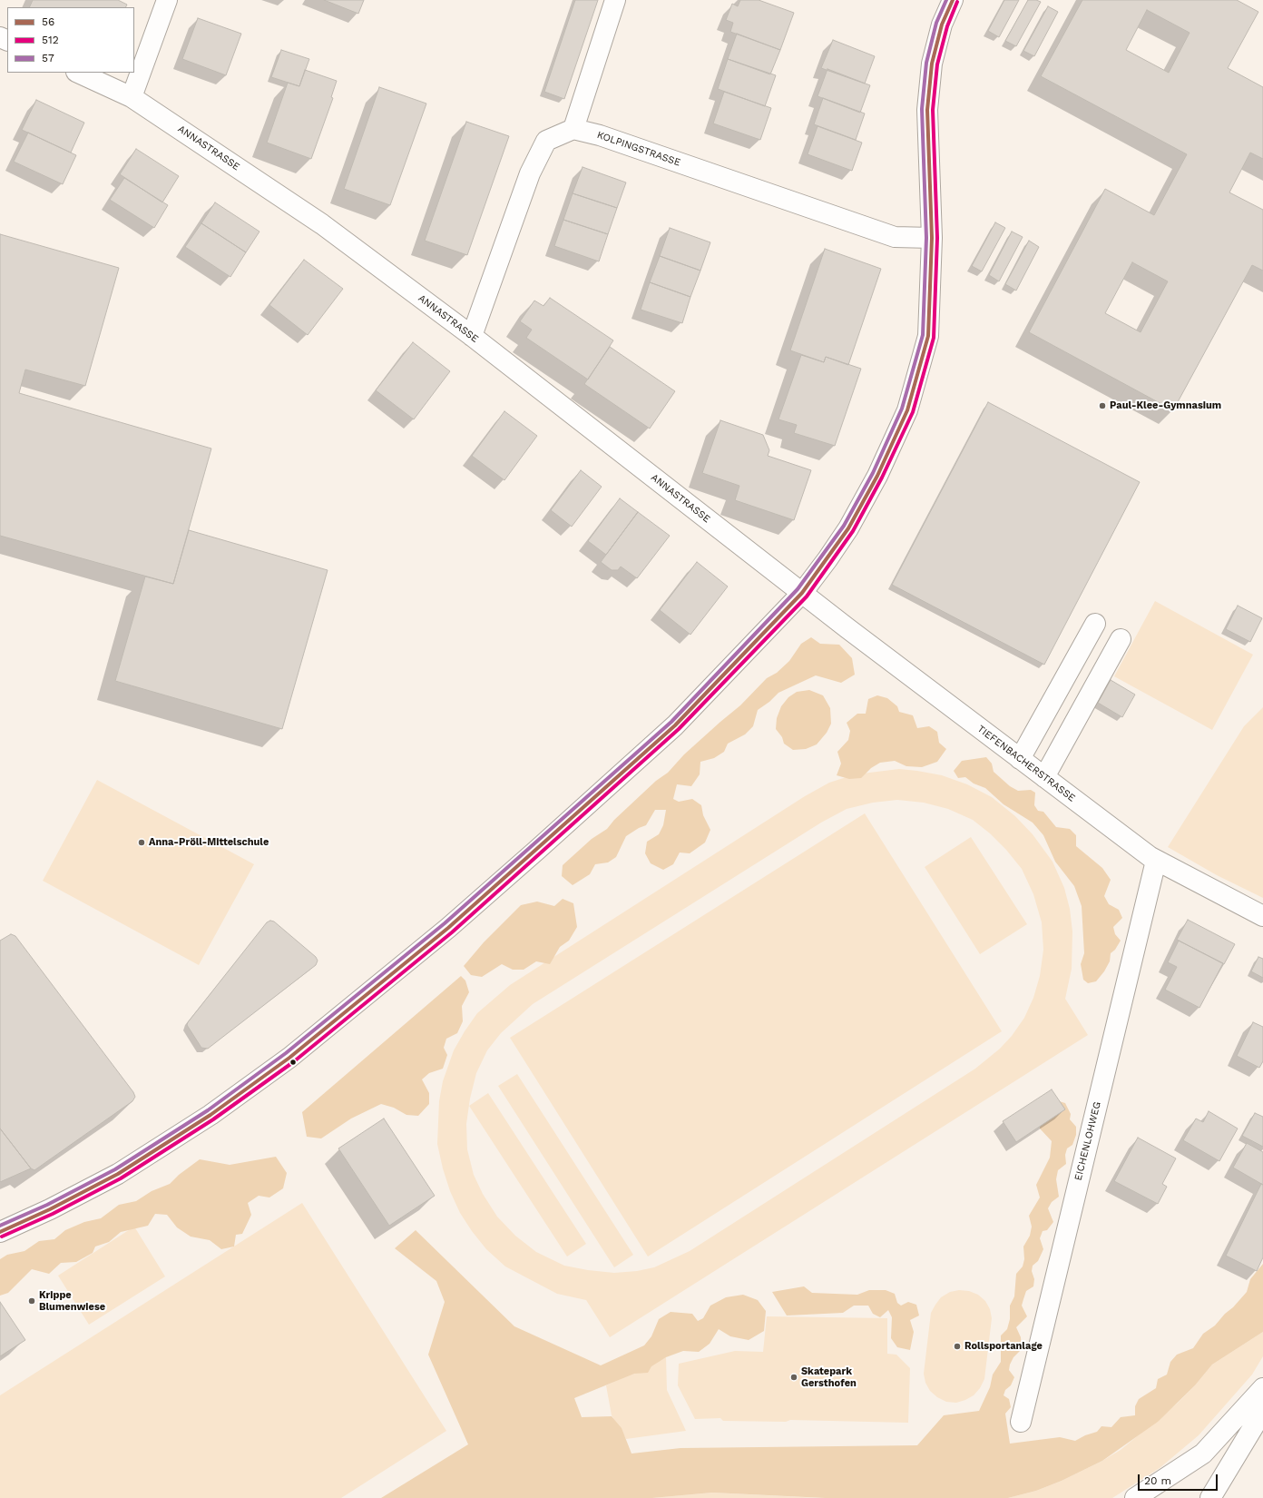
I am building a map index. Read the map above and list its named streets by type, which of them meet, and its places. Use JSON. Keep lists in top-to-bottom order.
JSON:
{
  "streets": {
    "main road": [
      "ANNASTRASSE",
      "KOLPINGSTRASSE",
      "TIEFENBACHERSTRASSE",
      "EICHENLOHWEG"
    ]
  },
  "crossings": [
    ["ANNASTRASSE", "TIEFENBACHERSTRASSE"],
    ["TIEFENBACHERSTRASSE", "EICHENLOHWEG"]
  ],
  "places": [
    "Paul-Klee-Gymnasium",
    "Anna-Pröll-Mittelschule",
    "Krippe Blumenwiese",
    "Rollsportanlage",
    "Skatepark Gersthofen"
  ],
  "lines": ["transit line 56", "transit line 57", "transit line 512"],
  "legend": ["56", "512", "57"],
  "scale_bar": "20 m"
}
